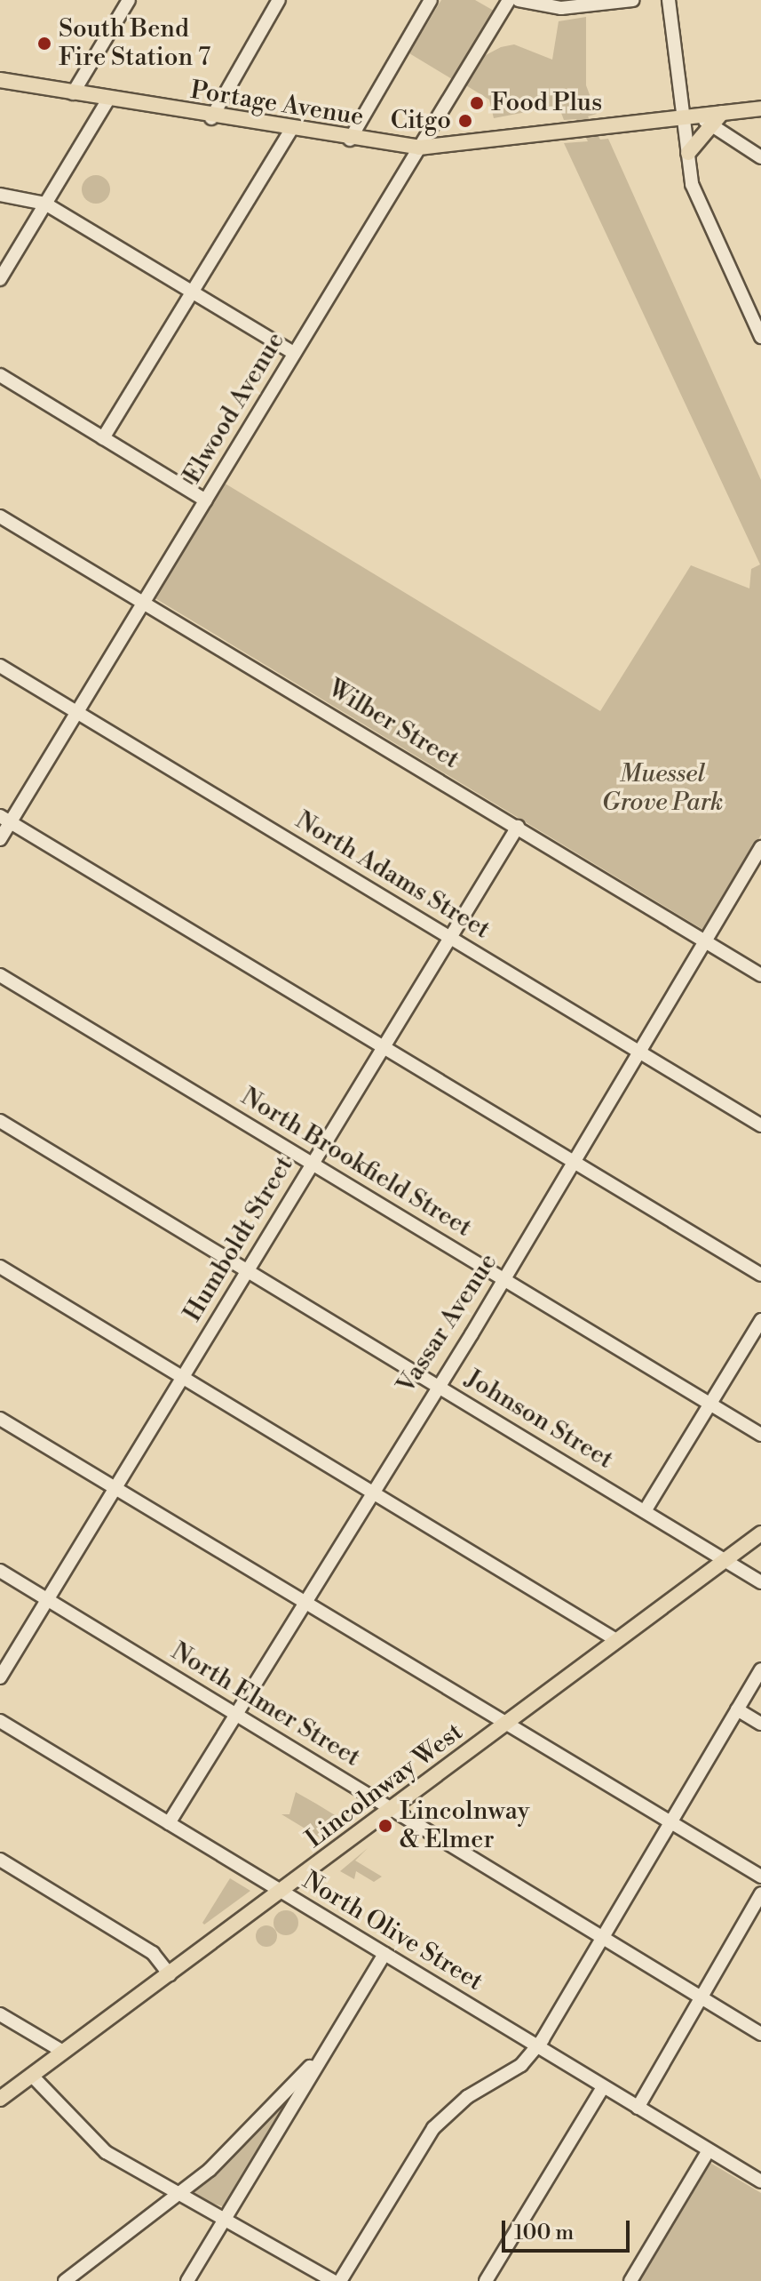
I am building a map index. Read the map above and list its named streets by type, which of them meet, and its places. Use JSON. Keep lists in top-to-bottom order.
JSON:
{
  "streets": {
    "main road": ["Portage Avenue", "Lincolnway West"],
    "street": [
      "Elwood Avenue",
      "Wilber Street",
      "North Adams Street",
      "North Brookfield Street",
      "Humboldt Street",
      "Vassar Avenue",
      "Johnson Street",
      "North Elmer Street",
      "North Olive Street"
    ]
  },
  "crossings": [
    ["Portage Avenue", "Elwood Avenue"],
    ["Elwood Avenue", "Wilber Street"],
    ["Elwood Avenue", "North Adams Street"],
    ["Wilber Street", "Humboldt Street"],
    ["Wilber Street", "Vassar Avenue"],
    ["North Adams Street", "Humboldt Street"],
    ["North Adams Street", "Vassar Avenue"],
    ["North Brookfield Street", "Humboldt Street"],
    ["North Brookfield Street", "Vassar Avenue"],
    ["Humboldt Street", "Johnson Street"],
    ["Humboldt Street", "North Elmer Street"],
    ["Vassar Avenue", "Johnson Street"],
    ["Vassar Avenue", "North Elmer Street"],
    ["Vassar Avenue", "North Olive Street"],
    ["Johnson Street", "Lincolnway West"],
    ["North Elmer Street", "Lincolnway West"],
    ["Lincolnway West", "North Olive Street"]
  ],
  "parks": ["Muessel Grove Park"],
  "places": [
    "South Bend Fire Station 7",
    "Food Plus",
    "Citgo",
    "Lincolnway & Elmer"
  ],
  "scale_bar": "100 m"
}
